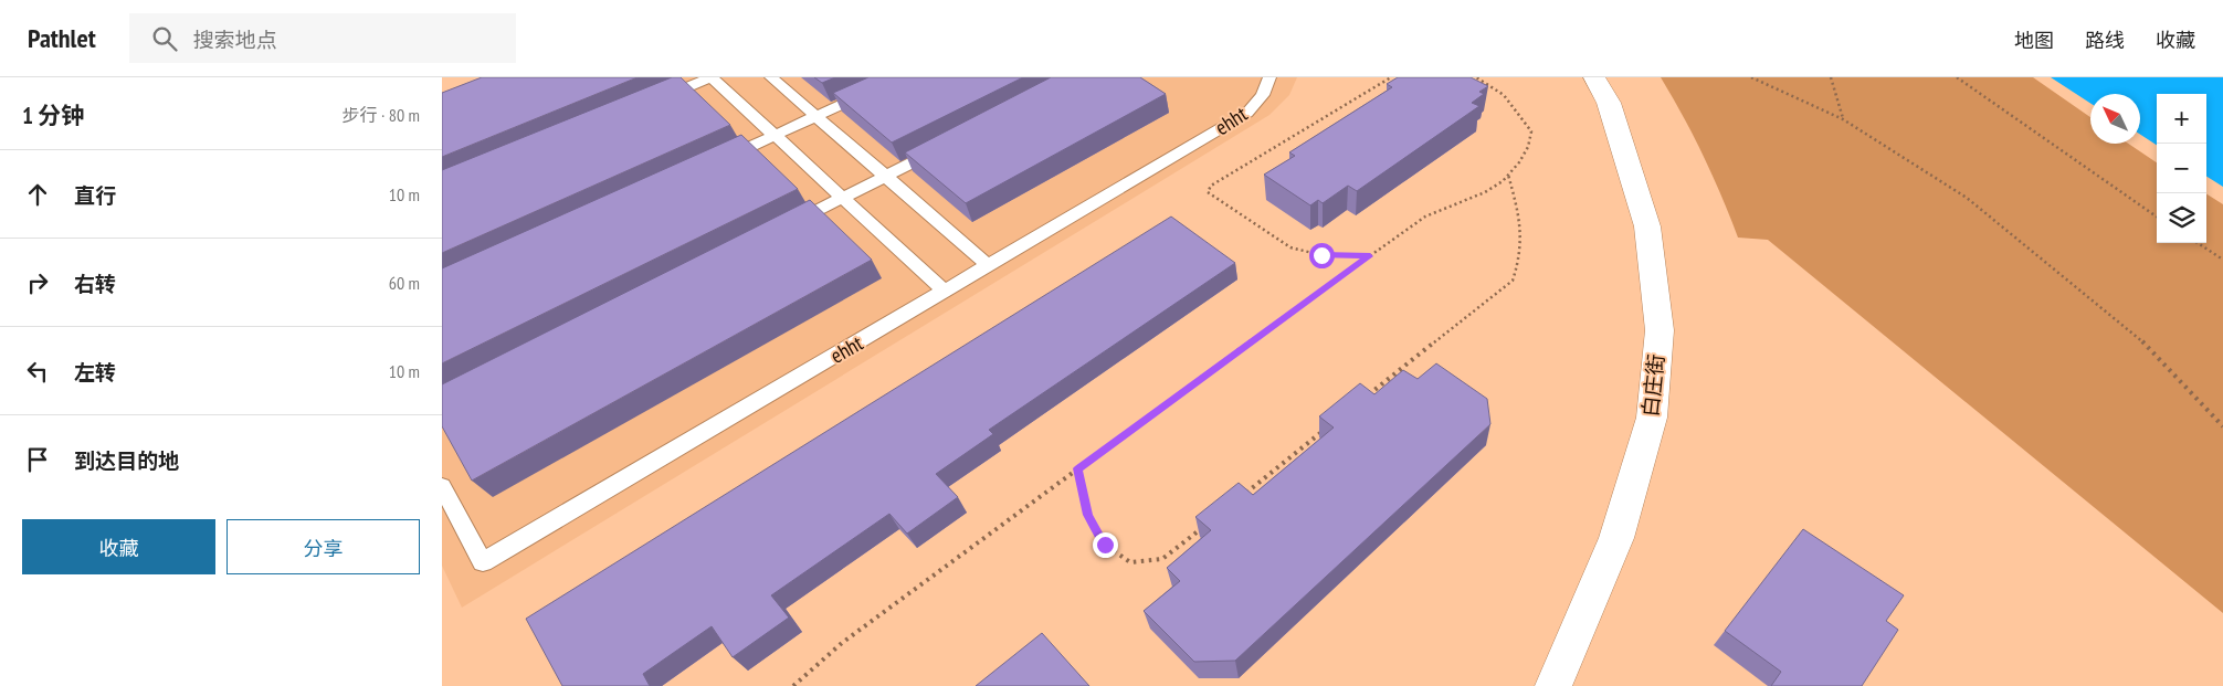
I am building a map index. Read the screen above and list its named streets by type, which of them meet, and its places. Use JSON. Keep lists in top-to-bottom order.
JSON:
{
  "streets": {
    "street": ["白庄街"],
    "lane": ["ehht"]
  },
  "north": "top left",
  "page": {
    "header": "Pathlet",
    "search": "搜索地点",
    "nav": ["地图", "路线", "收藏"],
    "heading": ["1 分钟", "步行 · 80 m"],
    "map_buttons": ["+", "−"],
    "list": [
      ["直行", "10 m"],
      ["右转", "60 m"],
      ["左转", "10 m"],
      "到达目的地"
    ],
    "buttons": ["收藏", "分享"]
  }
}
